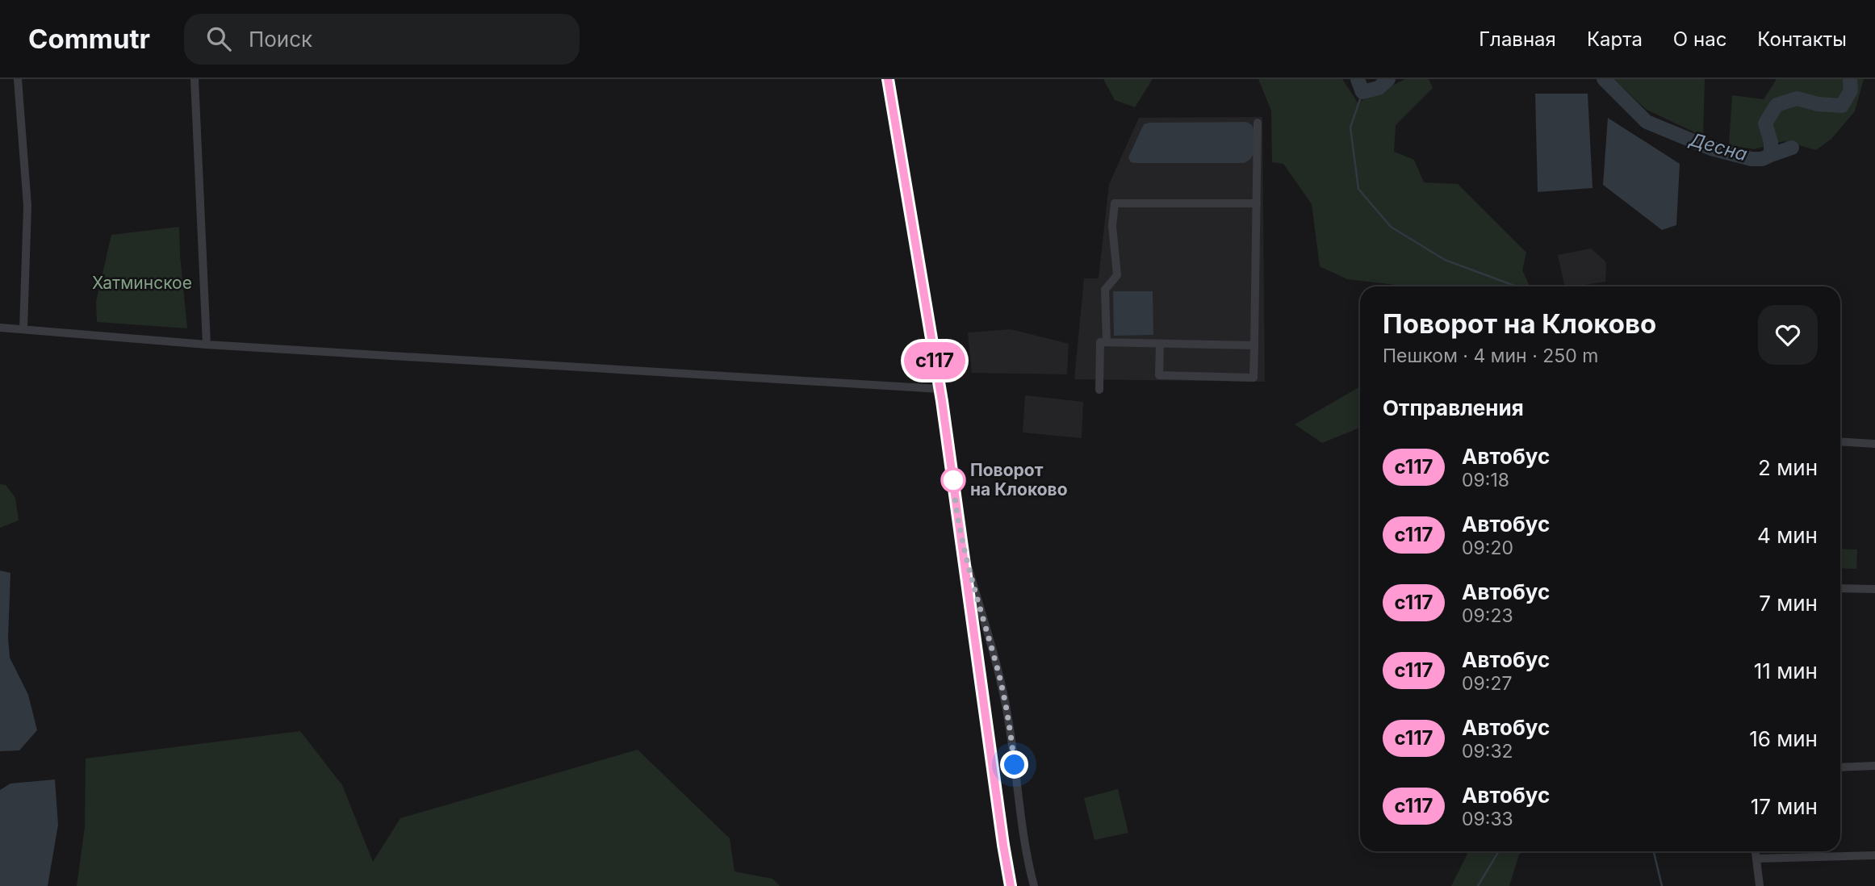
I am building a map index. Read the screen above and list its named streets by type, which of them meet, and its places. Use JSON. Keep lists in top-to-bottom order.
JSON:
{
  "water": ["Десна"],
  "parks": ["Хатминское"],
  "places": ["Поворот на Клоково"],
  "lines": ["bus line с117"],
  "page": {
    "header": "Commutr",
    "search": "Поиск",
    "nav": [
      "Главная",
      "Карта",
      "О нас",
      "Контакты"
    ],
    "on_map": "с117",
    "heading": [
      ["Поворот на Клоково", "Пешком · 4 мин · 250 m"],
      "Отправления"
    ],
    "list": [
      {
        "mark": "с117",
        "name": "Автобус",
        "note": "09:18",
        "value": "2 мин"
      },
      {
        "mark": "с117",
        "name": "Автобус",
        "note": "09:20",
        "value": "4 мин"
      },
      {
        "mark": "с117",
        "name": "Автобус",
        "note": "09:23",
        "value": "7 мин"
      },
      {
        "mark": "с117",
        "name": "Автобус",
        "note": "09:27",
        "value": "11 мин"
      },
      {
        "mark": "с117",
        "name": "Автобус",
        "note": "09:32",
        "value": "16 мин"
      },
      {
        "mark": "с117",
        "name": "Автобус",
        "note": "09:33",
        "value": "17 мин"
      }
    ]
  }
}
